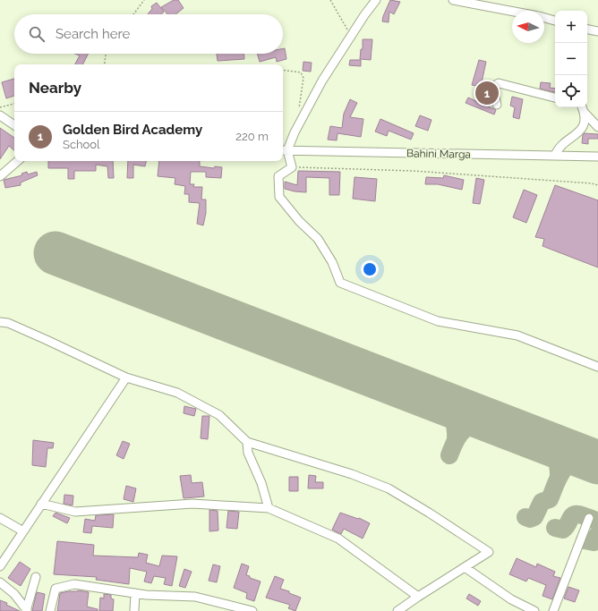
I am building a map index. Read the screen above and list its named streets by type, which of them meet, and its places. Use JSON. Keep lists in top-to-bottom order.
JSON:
{
  "streets": {
    "street": ["Bahini Marga"]
  },
  "north": "left",
  "page": {
    "map_buttons": ["+", "−"],
    "search": "Search here",
    "heading": "Nearby",
    "pins": "1",
    "list": [
      {
        "mark": "1",
        "name": "Golden Bird Academy",
        "note": "School",
        "value": "220 m"
      }
    ]
  }
}
